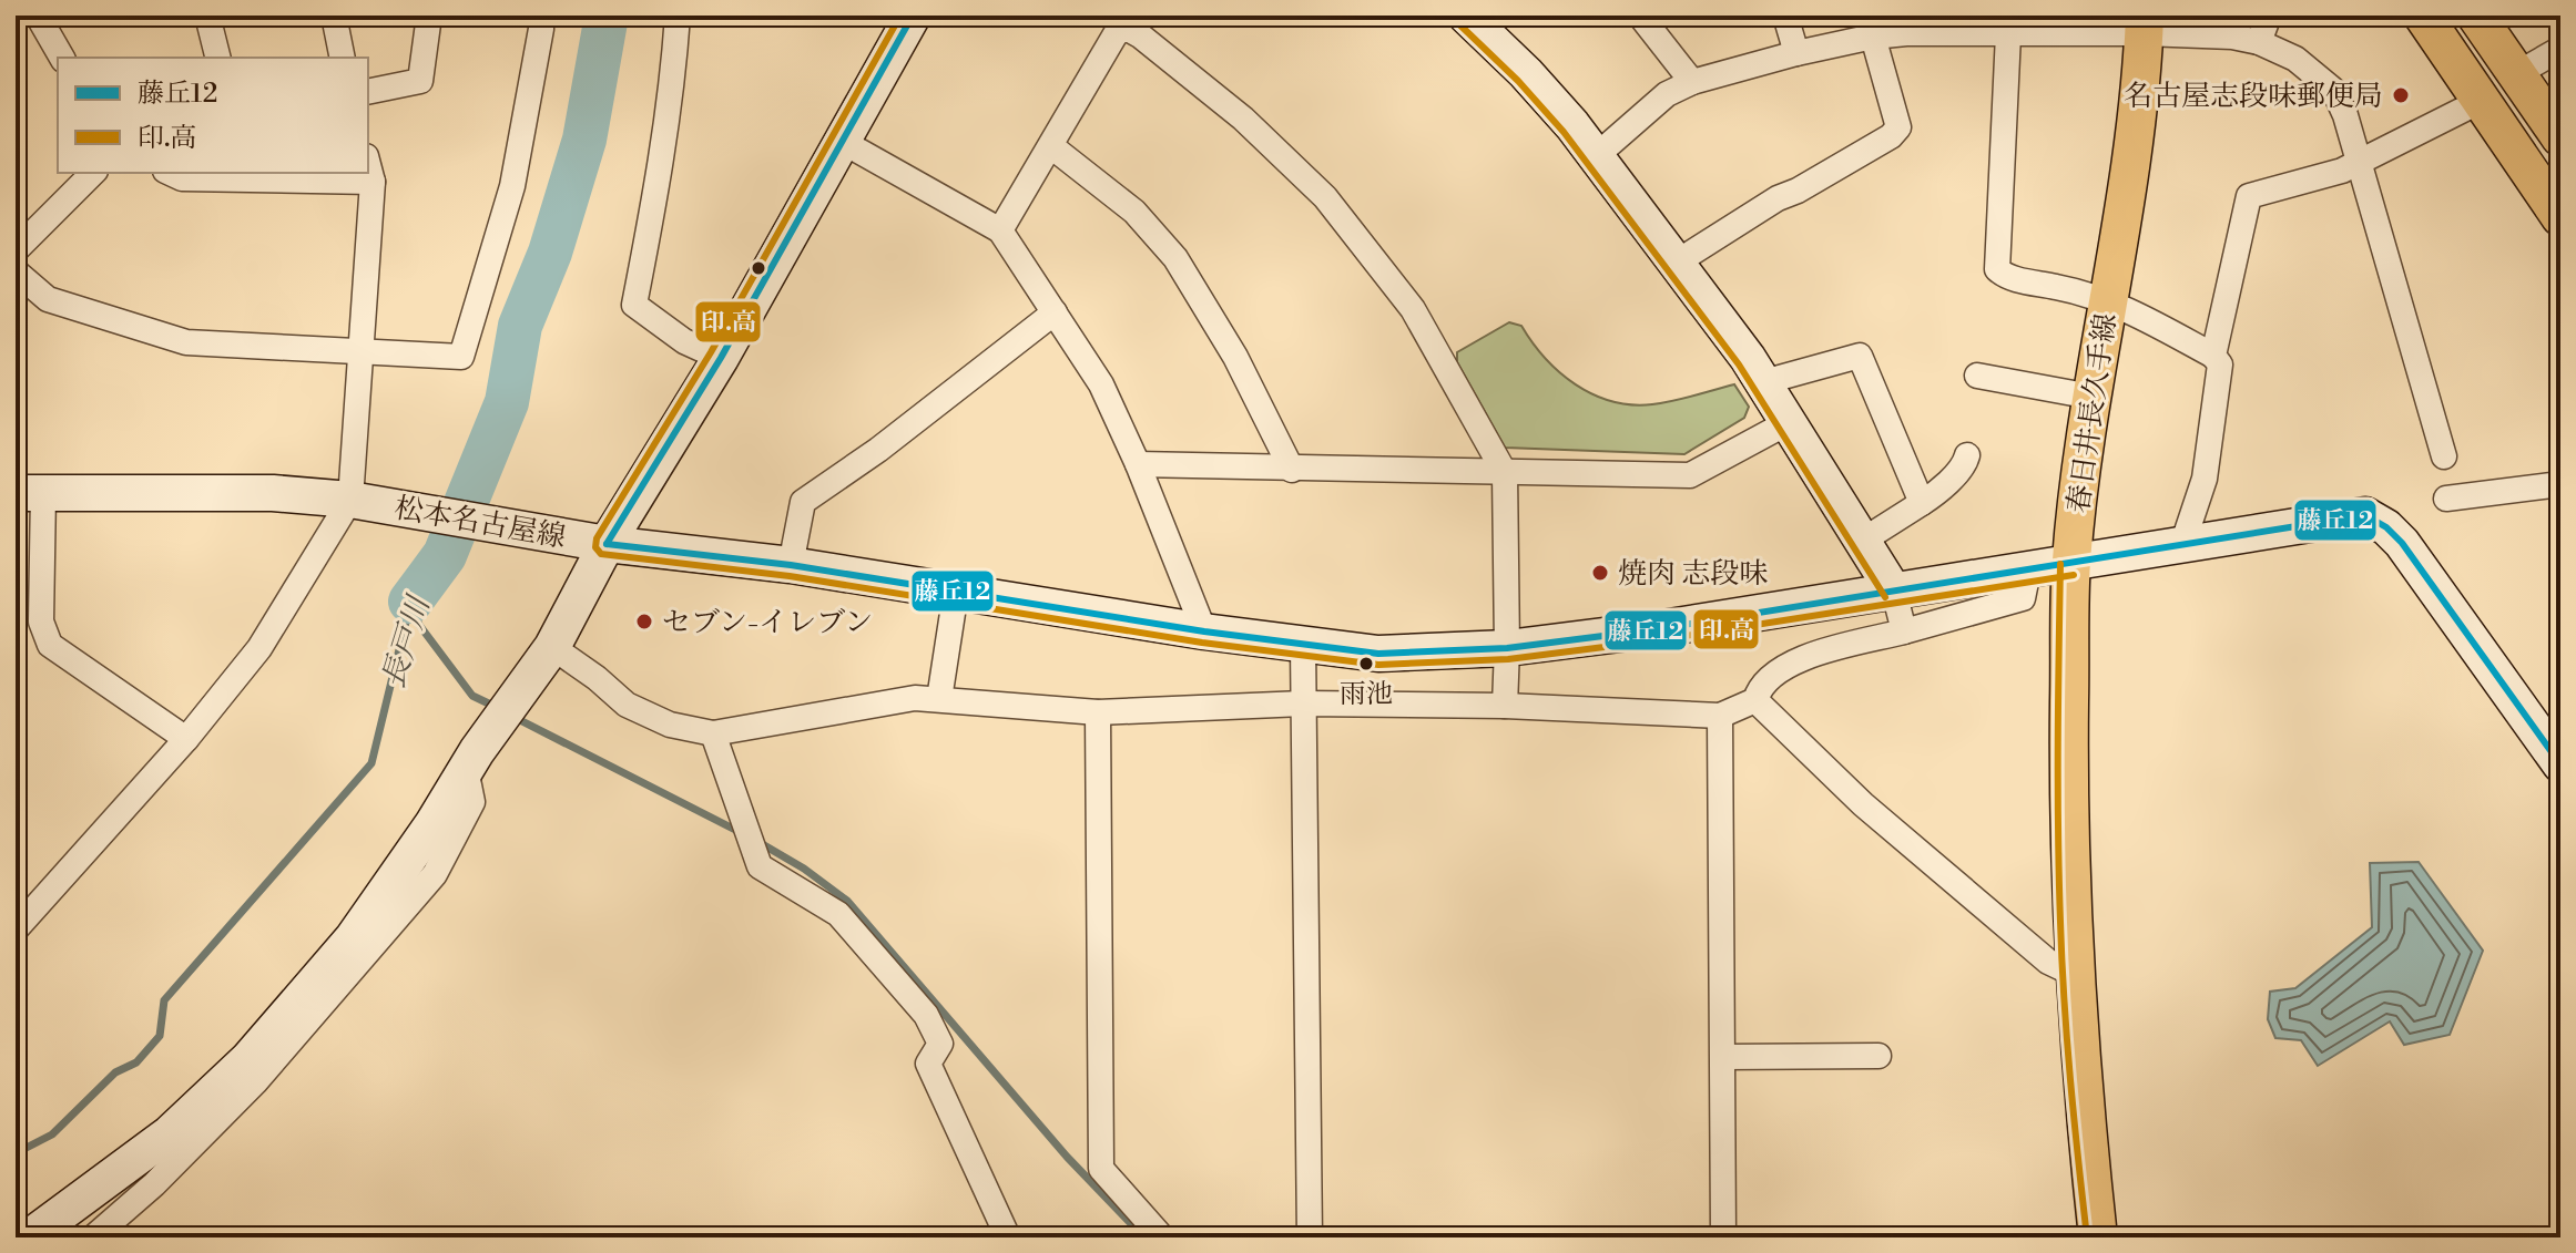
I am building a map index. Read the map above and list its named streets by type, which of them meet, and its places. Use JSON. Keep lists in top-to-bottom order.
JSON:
{
  "streets": {
    "main road": ["春日井長久手線", "松本名古屋線"]
  },
  "crossings": [
    ["春日井長久手線", "松本名古屋線"]
  ],
  "water": ["長戸川"],
  "places": [
    "名古屋志段味郵便局",
    "焼肉 志段味",
    "セブン-イレブン",
    "雨池"
  ],
  "lines": ["transit line 藤丘12", "transit line 印.高"],
  "legend": ["藤丘12", "印.高"]
}
